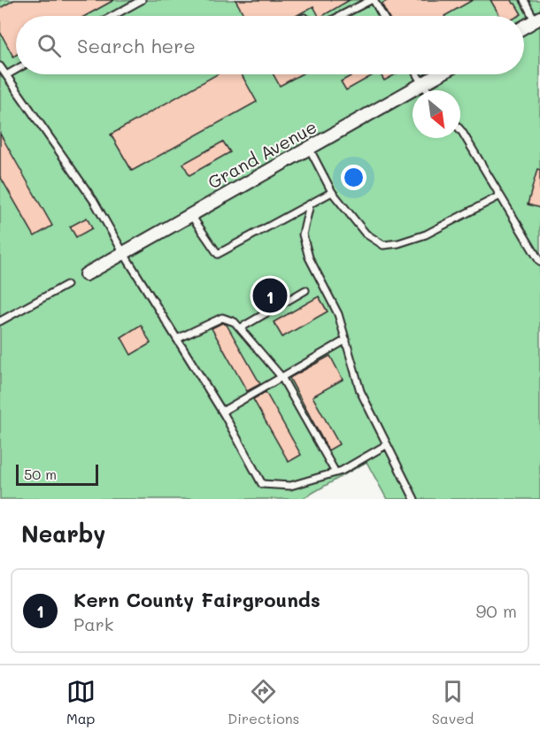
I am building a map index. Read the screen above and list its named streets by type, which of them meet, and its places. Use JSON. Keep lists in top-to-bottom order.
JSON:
{
  "streets": {
    "street": ["Grand Avenue"]
  },
  "scale_bar": "50 m",
  "north": "bottom right",
  "page": {
    "search": "Search here",
    "pins": "1",
    "scale": "50 m",
    "heading": "Nearby",
    "list": [
      {
        "mark": "1",
        "name": "Kern County Fairgrounds",
        "note": "Park",
        "value": "90 m"
      }
    ],
    "nav": ["Map", "Directions", "Saved"]
  }
}
